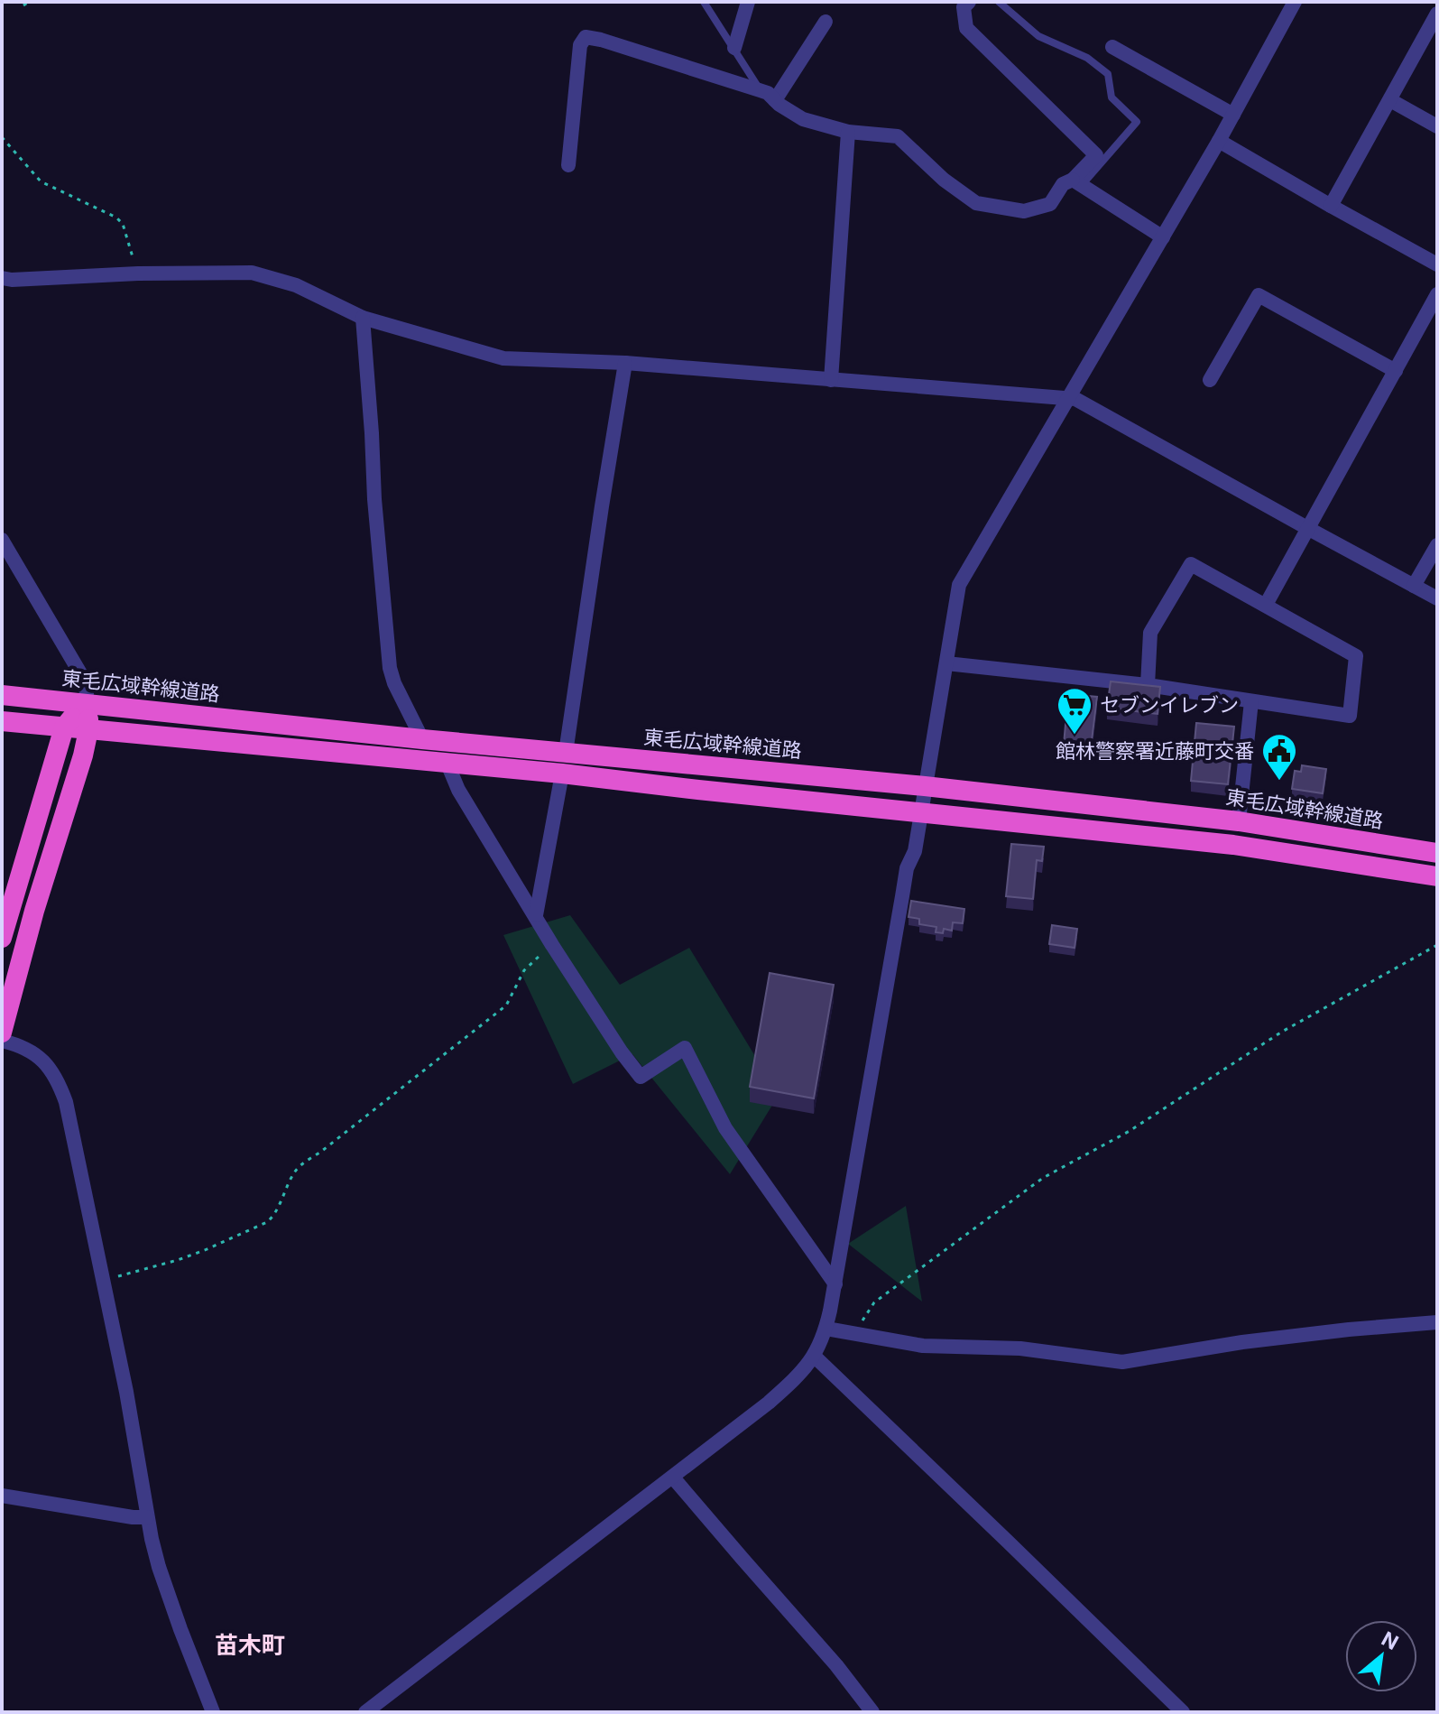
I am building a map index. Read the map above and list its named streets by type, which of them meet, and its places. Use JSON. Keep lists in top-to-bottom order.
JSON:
{
  "streets": {
    "highway": ["東毛広域幹線道路"]
  },
  "districts": ["苗木町"],
  "places": {
    "supermarket": ["セブンイレブン"],
    "public building": ["館林警察署近藤町交番"]
  },
  "north": "top right"
}
